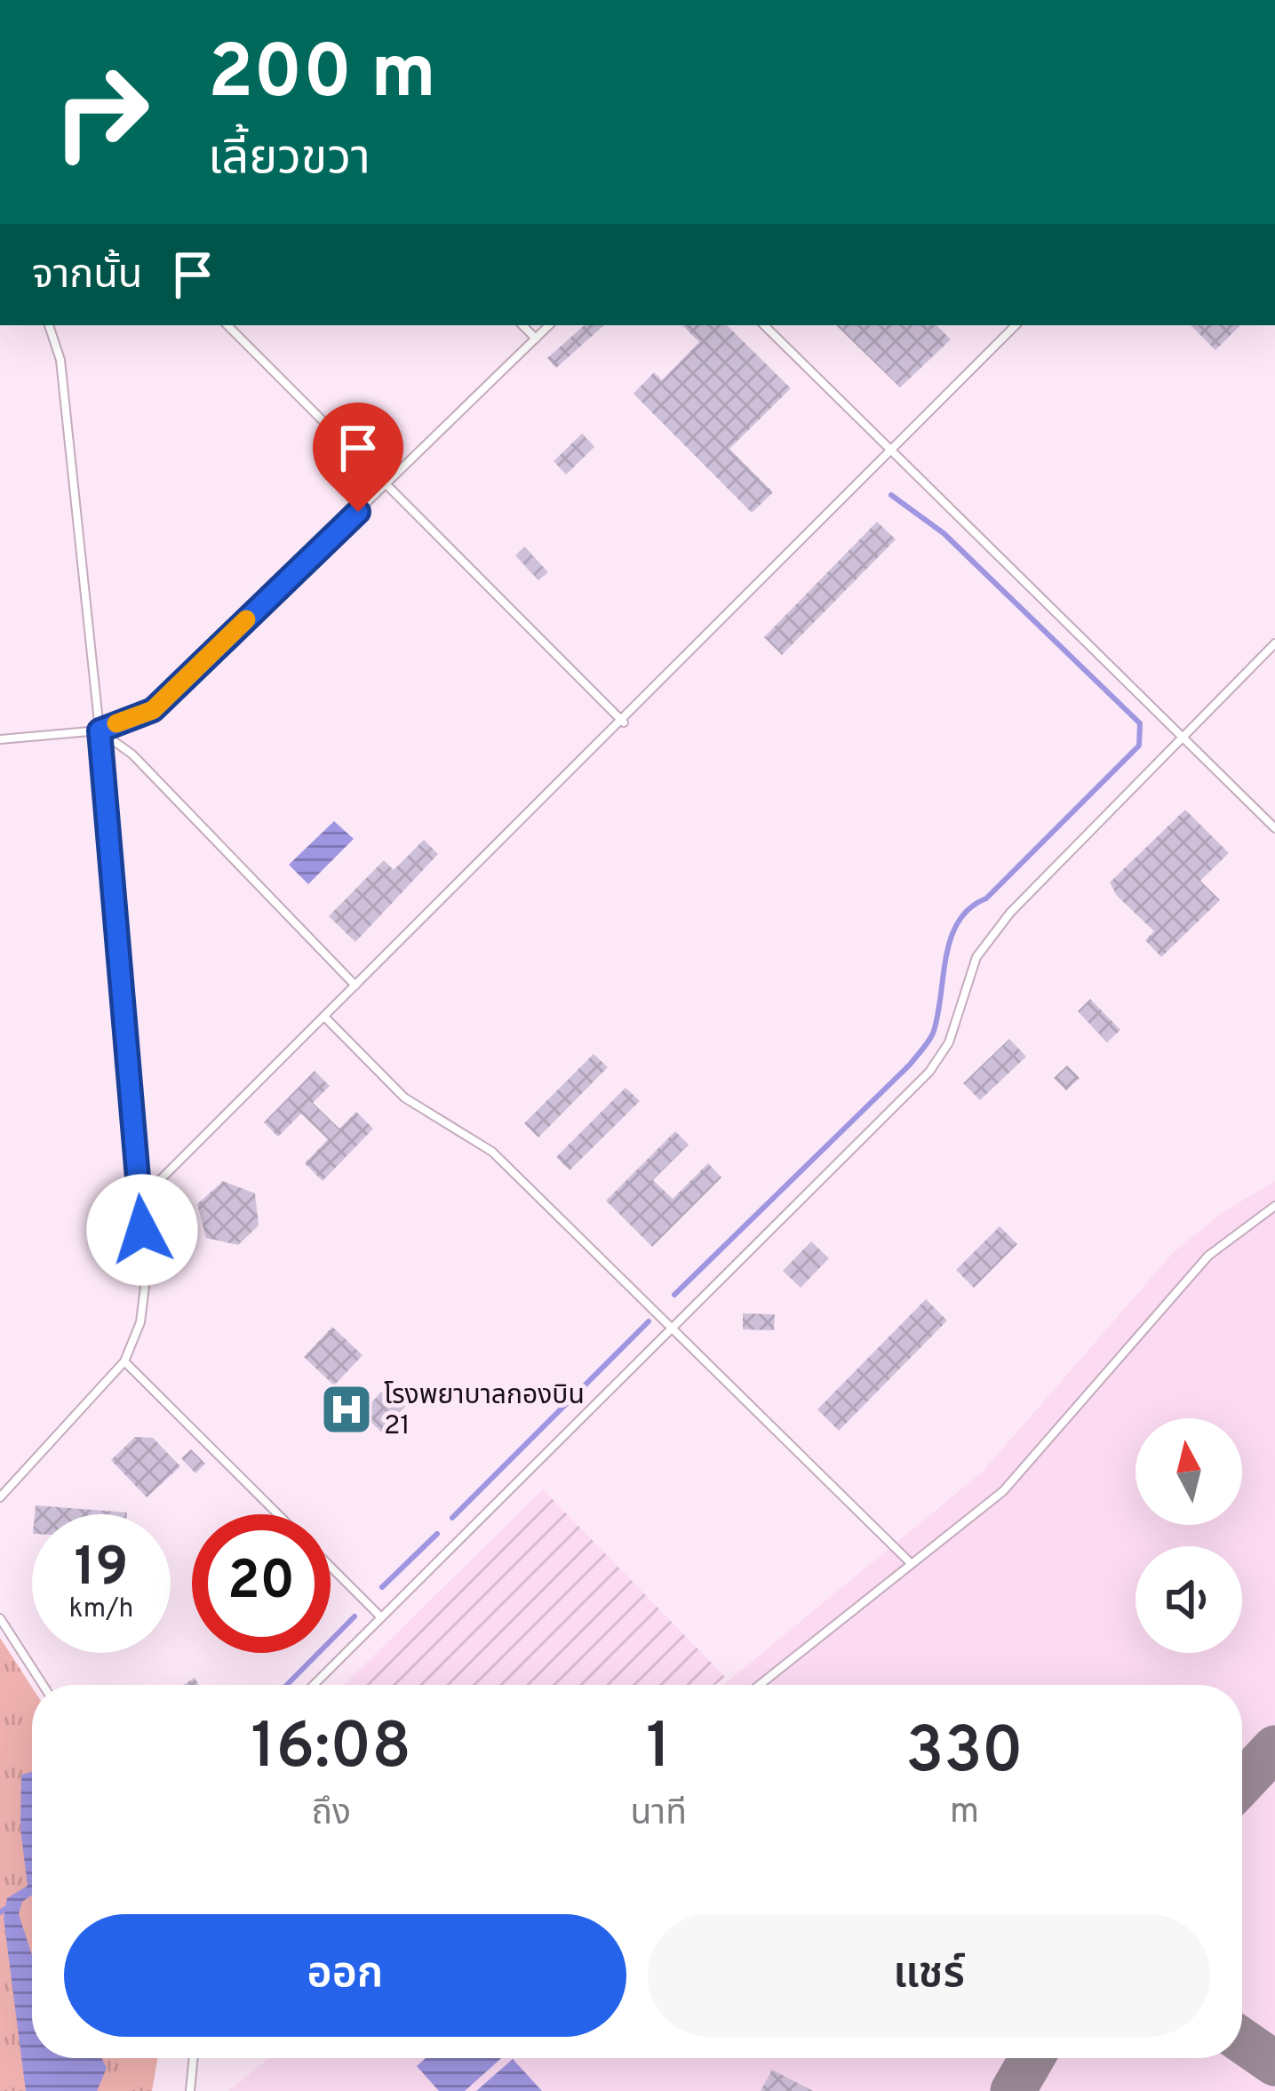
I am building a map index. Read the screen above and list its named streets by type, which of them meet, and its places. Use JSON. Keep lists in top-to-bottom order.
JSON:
{
  "places": {
    "hospital": ["โรงพยาบาลกองบิน 21"]
  },
  "north": "top",
  "page": {
    "turn": ["200 m", "เลี้ยวขวา"],
    "then": "จากนั้น",
    "speed": "19 km/h",
    "limit": "20",
    "eta": [
      "16:08",
      "ถึง",
      "1",
      "นาที",
      "330",
      "m"
    ],
    "buttons": ["ออก", "แชร์"]
  }
}
